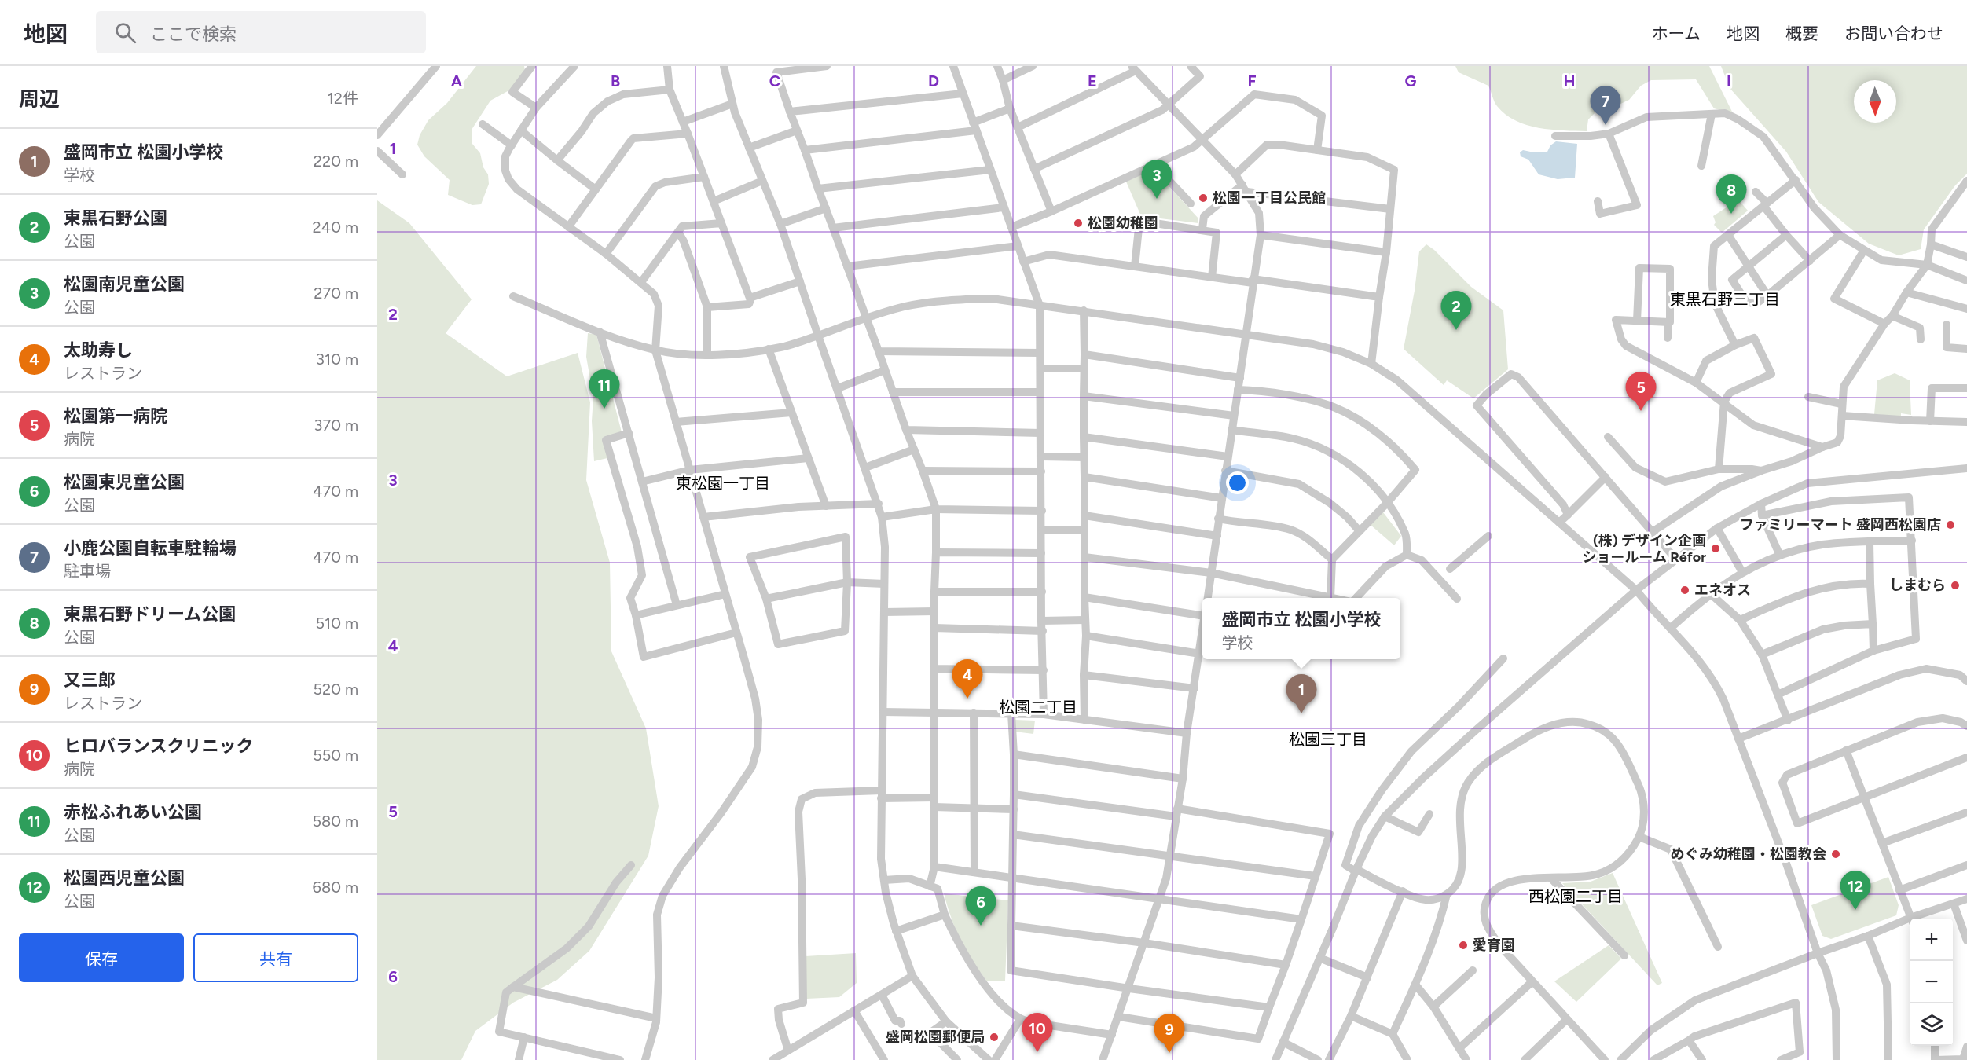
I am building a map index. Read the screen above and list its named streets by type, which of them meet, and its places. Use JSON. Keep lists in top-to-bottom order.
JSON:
{
  "districts": [
    "東黒石野三丁目",
    "東松園一丁目",
    "松園二丁目",
    "松園三丁目",
    "西松園二丁目"
  ],
  "places": [
    "松園一丁目公民館",
    "松園幼稚園",
    "ファミリーマート 盛岡西松園店",
    "(株) デザイン企画 ショールーム Réfor",
    "しまむら",
    "エネオス",
    "めぐみ幼稚園・松園教会",
    "愛育園",
    "盛岡松園郵便局"
  ],
  "north": "bottom",
  "page": {
    "header": "地図",
    "search": "ここで検索",
    "nav": [
      "ホーム",
      "地図",
      "概要",
      "お問い合わせ"
    ],
    "heading": ["周辺", "12件"],
    "pins": [
      "7",
      "3",
      "8",
      "2",
      "11",
      "5",
      "4",
      "1",
      "12",
      "6",
      "10",
      "9"
    ],
    "list": [
      {
        "mark": "1",
        "name": "盛岡市立 松園小学校",
        "note": "学校",
        "value": "220 m"
      },
      {
        "mark": "2",
        "name": "東黒石野公園",
        "note": "公園",
        "value": "240 m"
      },
      {
        "mark": "3",
        "name": "松園南児童公園",
        "note": "公園",
        "value": "270 m"
      },
      {
        "mark": "4",
        "name": "太助寿し",
        "note": "レストラン",
        "value": "310 m"
      },
      {
        "mark": "5",
        "name": "松園第一病院",
        "note": "病院",
        "value": "370 m"
      },
      {
        "mark": "6",
        "name": "松園東児童公園",
        "note": "公園",
        "value": "470 m"
      },
      {
        "mark": "7",
        "name": "小鹿公園自転車駐輪場",
        "note": "駐車場",
        "value": "470 m"
      },
      {
        "mark": "8",
        "name": "東黒石野ドリーム公園",
        "note": "公園",
        "value": "510 m"
      },
      {
        "mark": "9",
        "name": "又三郎",
        "note": "レストラン",
        "value": "520 m"
      },
      {
        "mark": "10",
        "name": "ヒロバランスクリニック",
        "note": "病院",
        "value": "550 m"
      },
      {
        "mark": "11",
        "name": "赤松ふれあい公園",
        "note": "公園",
        "value": "580 m"
      },
      {
        "mark": "12",
        "name": "松園西児童公園",
        "note": "公園",
        "value": "680 m"
      }
    ],
    "popup": ["盛岡市立 松園小学校", "学校"],
    "map_buttons": ["+", "−"],
    "buttons": ["保存", "共有"]
  },
  "grid": {
    "columns": [
      "A",
      "B",
      "C",
      "D",
      "E",
      "F",
      "G",
      "H",
      "I"
    ],
    "rows": [
      "1",
      "2",
      "3",
      "4",
      "5",
      "6"
    ]
  }
}
